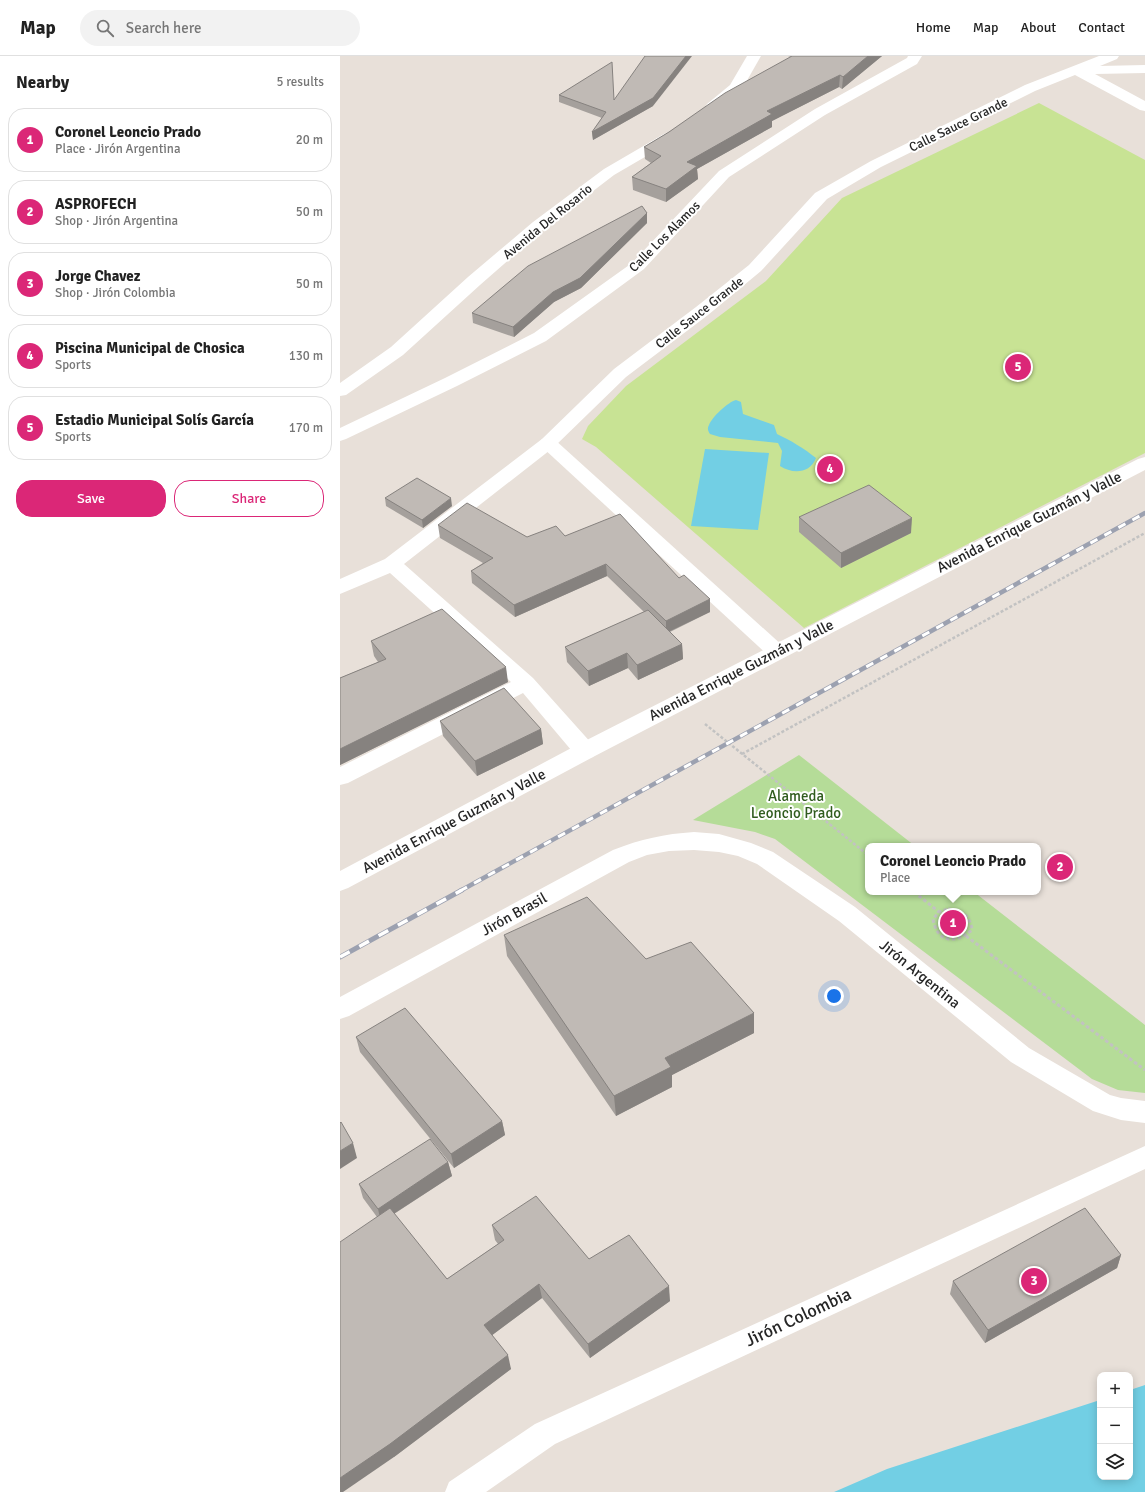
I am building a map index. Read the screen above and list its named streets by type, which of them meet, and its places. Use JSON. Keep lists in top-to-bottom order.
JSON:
{
  "streets": {
    "street": [
      "Calle Sauce Grande",
      "Avenida Del Rosario",
      "Calle Los Alamos",
      "Avenida Enrique Guzmán y Valle",
      "Jirón Brasil",
      "Jirón Argentina",
      "Jirón Colombia"
    ]
  },
  "crossings": [
    ["Jirón Brasil", "Jirón Argentina"]
  ],
  "parks": ["Alameda Leoncio Prado"],
  "page": {
    "header": "Map",
    "search": "Search here",
    "nav": [
      "Home",
      "Map",
      "About",
      "Contact"
    ],
    "heading": ["Nearby", "5 results"],
    "list": [
      {
        "mark": "1",
        "name": "Coronel Leoncio Prado",
        "note": "Place · Jirón Argentina",
        "value": "20 m"
      },
      {
        "mark": "2",
        "name": "ASPROFECH",
        "note": "Shop · Jirón Argentina",
        "value": "50 m"
      },
      {
        "mark": "3",
        "name": "Jorge Chavez",
        "note": "Shop · Jirón Colombia",
        "value": "50 m"
      },
      {
        "mark": "4",
        "name": "Piscina Municipal de Chosica",
        "note": "Sports",
        "value": "130 m"
      },
      {
        "mark": "5",
        "name": "Estadio Municipal Solís García",
        "note": "Sports",
        "value": "170 m"
      }
    ],
    "pins": [
      "5",
      "4",
      "2",
      "1",
      "3"
    ],
    "buttons": ["Save", "Share"],
    "popup": ["Coronel Leoncio Prado", "Place"],
    "map_buttons": ["+", "−"]
  }
}
